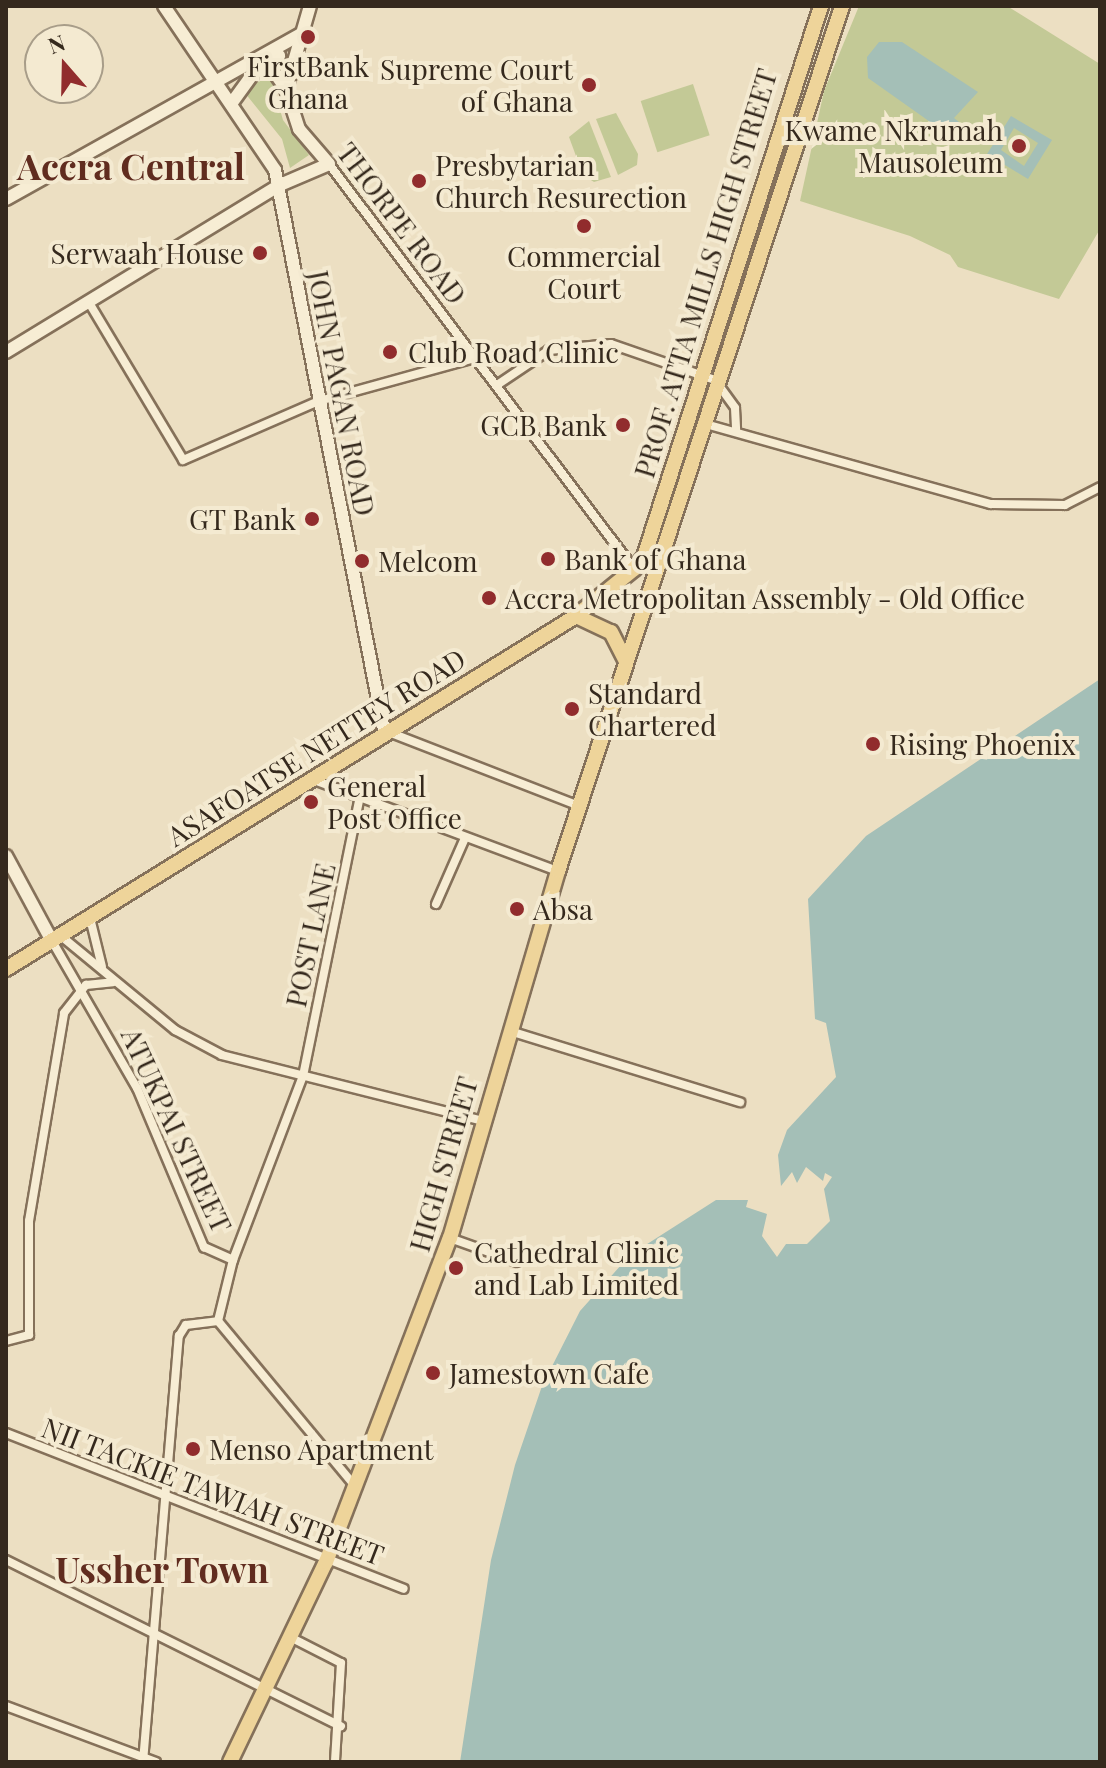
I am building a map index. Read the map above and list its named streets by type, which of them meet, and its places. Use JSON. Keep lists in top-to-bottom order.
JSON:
{
  "streets": {
    "main road": [
      "THORPE ROAD",
      "PROF. ATTA MILLS HIGH STREET",
      "JOHN PAGAN ROAD",
      "ASAFOATSE NETTEY ROAD",
      "HIGH STREET"
    ],
    "street": ["POST LANE", "ATUKPAI STREET", "NII TACKIE TAWIAH STREET"]
  },
  "crossings": [
    ["THORPE ROAD", "ASAFOATSE NETTEY ROAD"],
    ["PROF. ATTA MILLS HIGH STREET", "ASAFOATSE NETTEY ROAD"],
    ["PROF. ATTA MILLS HIGH STREET", "HIGH STREET"],
    ["JOHN PAGAN ROAD", "ASAFOATSE NETTEY ROAD"],
    ["ASAFOATSE NETTEY ROAD", "ATUKPAI STREET"],
    ["POST LANE", "ATUKPAI STREET"],
    ["HIGH STREET", "NII TACKIE TAWIAH STREET"]
  ],
  "districts": ["Accra Central", "Ussher Town"],
  "places": [
    "FirstBank Ghana",
    "Supreme Court of Ghana",
    "Kwame Nkrumah Mausoleum",
    "Presbytarian Church Resurection",
    "Commercial Court",
    "Serwaah House",
    "Club Road Clinic",
    "GCB Bank",
    "GT Bank",
    "Bank of Ghana",
    "Melcom",
    "Accra Metropolitan Assembly - Old Office",
    "Standard Chartered",
    "Rising Phoenix",
    "General Post Office",
    "Absa",
    "Cathedral Clinic and Lab Limited",
    "Jamestown Cafe",
    "Menso Apartment"
  ],
  "north": "top"
}
